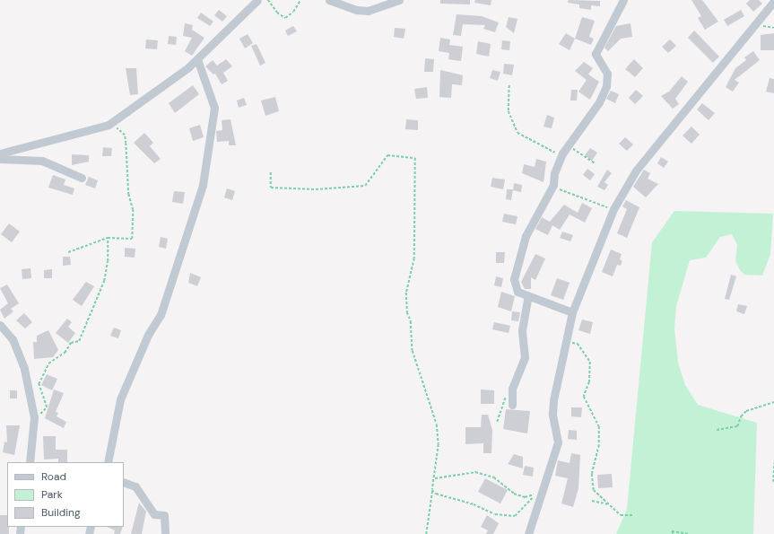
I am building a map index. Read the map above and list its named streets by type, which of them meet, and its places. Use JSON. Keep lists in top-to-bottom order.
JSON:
{
  "legend": ["Road", "Park", "Building"]
}
